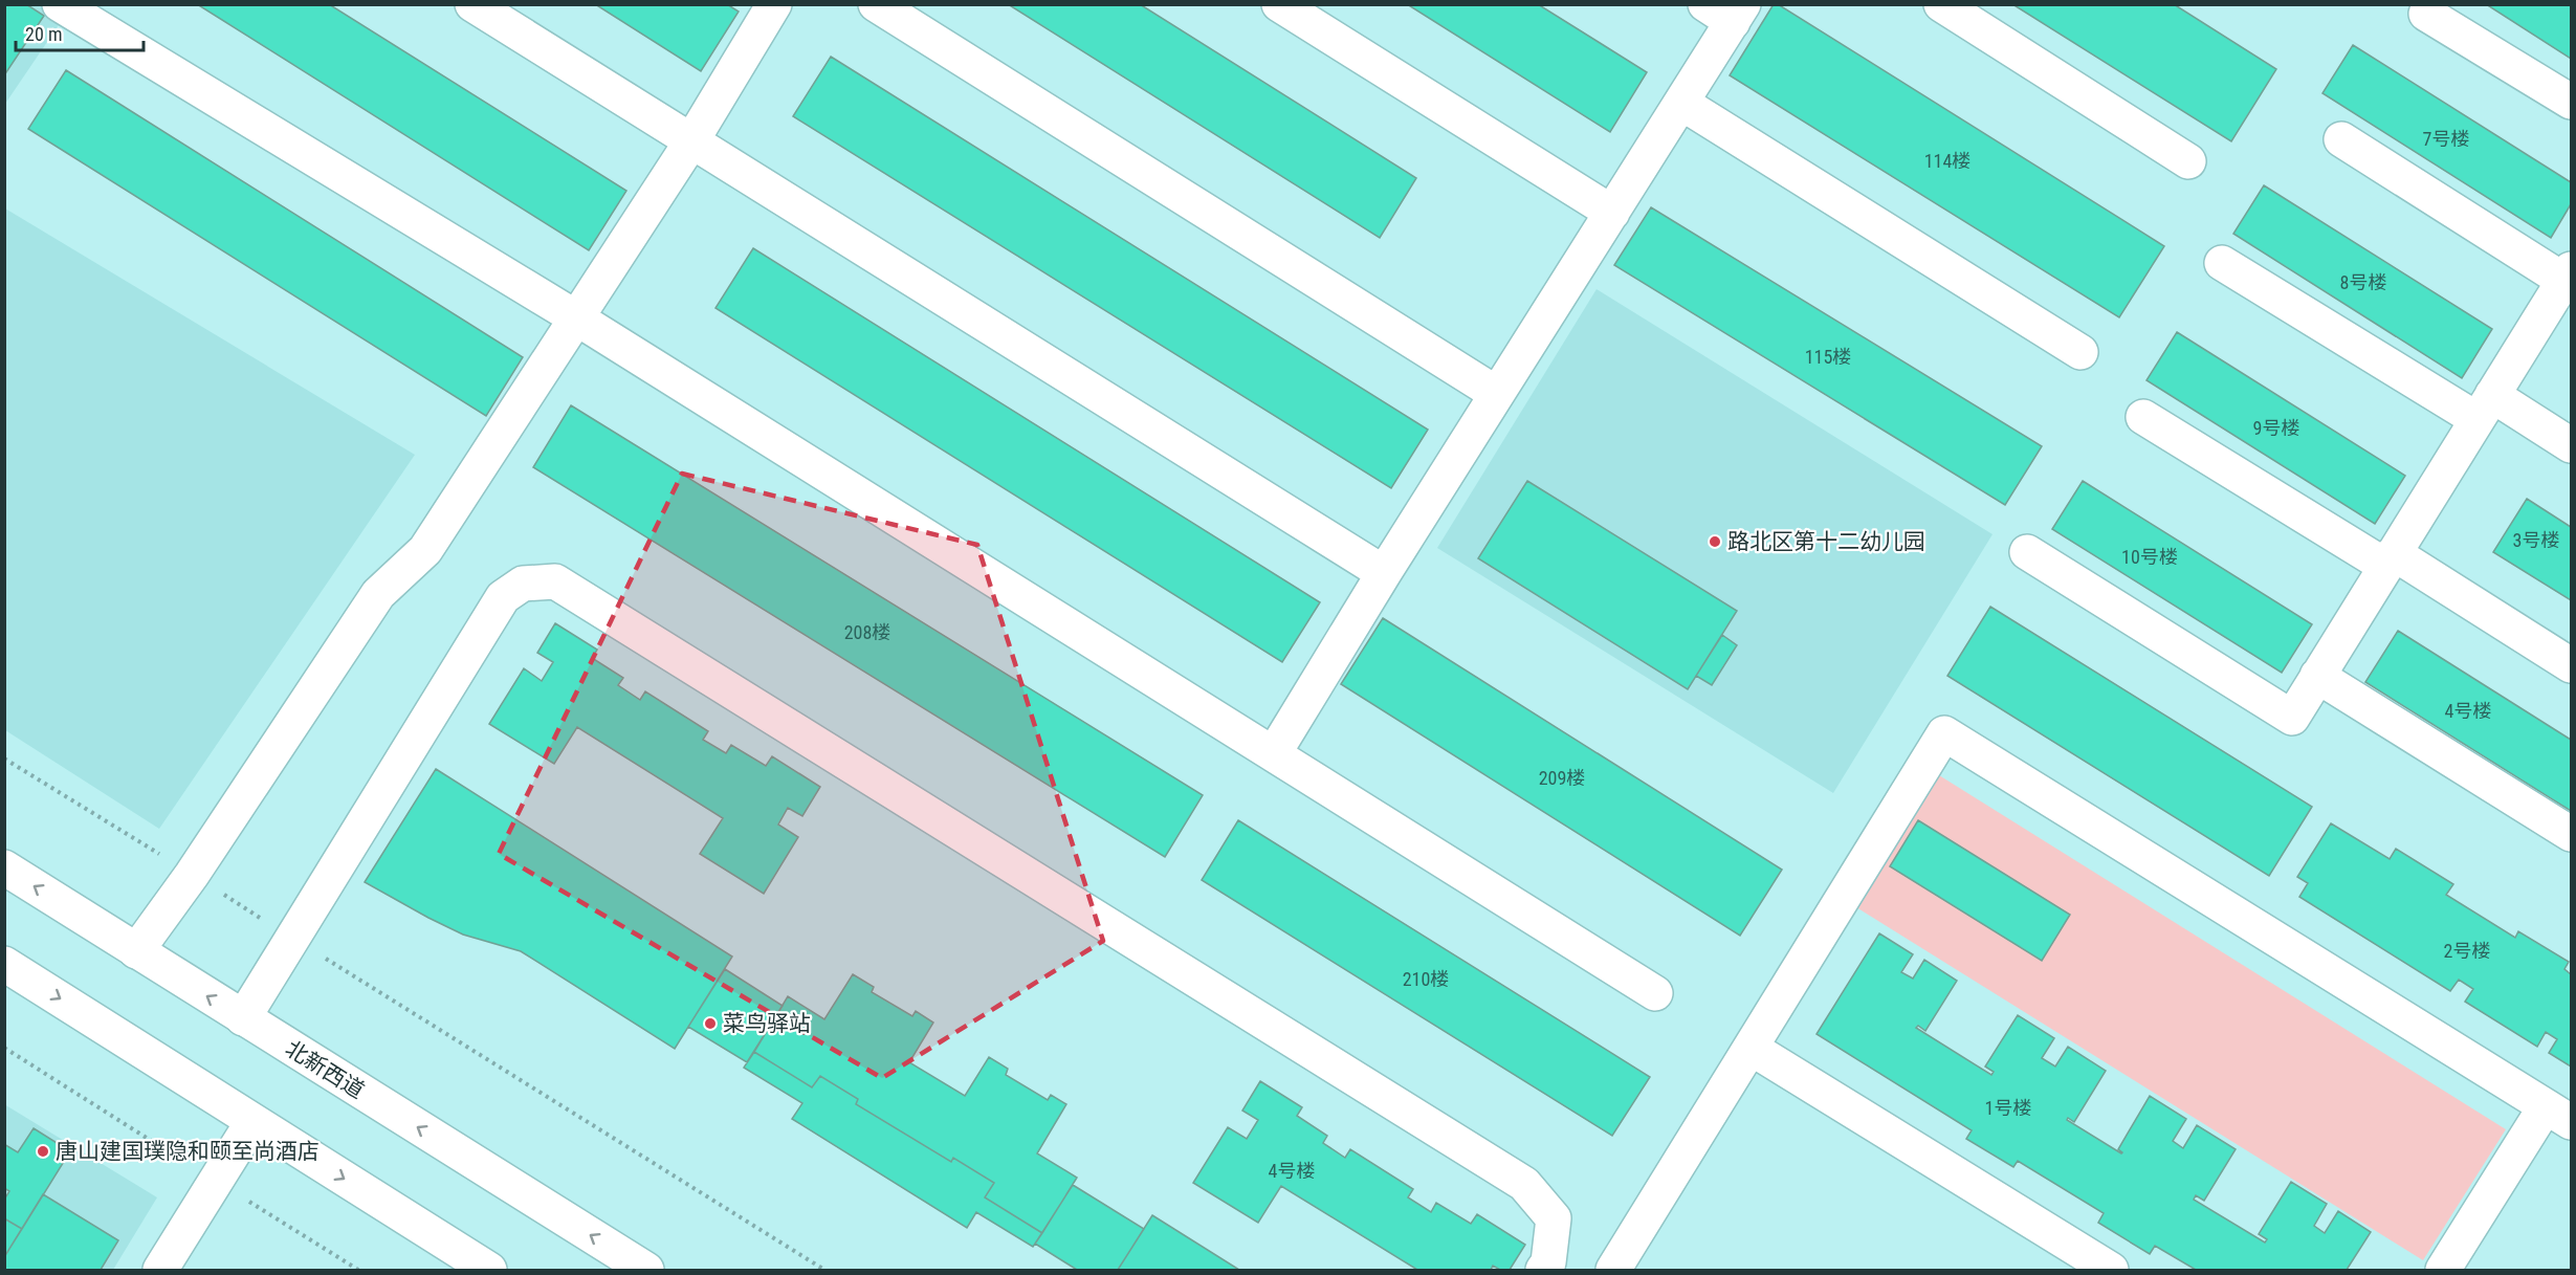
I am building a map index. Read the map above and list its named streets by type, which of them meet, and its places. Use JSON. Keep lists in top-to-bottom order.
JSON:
{
  "streets": {
    "street": ["北新西道"]
  },
  "places": ["路北区第十二幼儿园", "菜鸟驿站", "唐山建国璞隐和颐至尚酒店"],
  "house_numbers": [
    "7号楼",
    "114楼",
    "8号楼",
    "115楼",
    "9号楼",
    "3号楼",
    "10号楼",
    "208楼",
    "4号楼",
    "209楼",
    "2号楼",
    "210楼",
    "1号楼",
    "4号楼"
  ],
  "scale_bar": "20 m"
}
